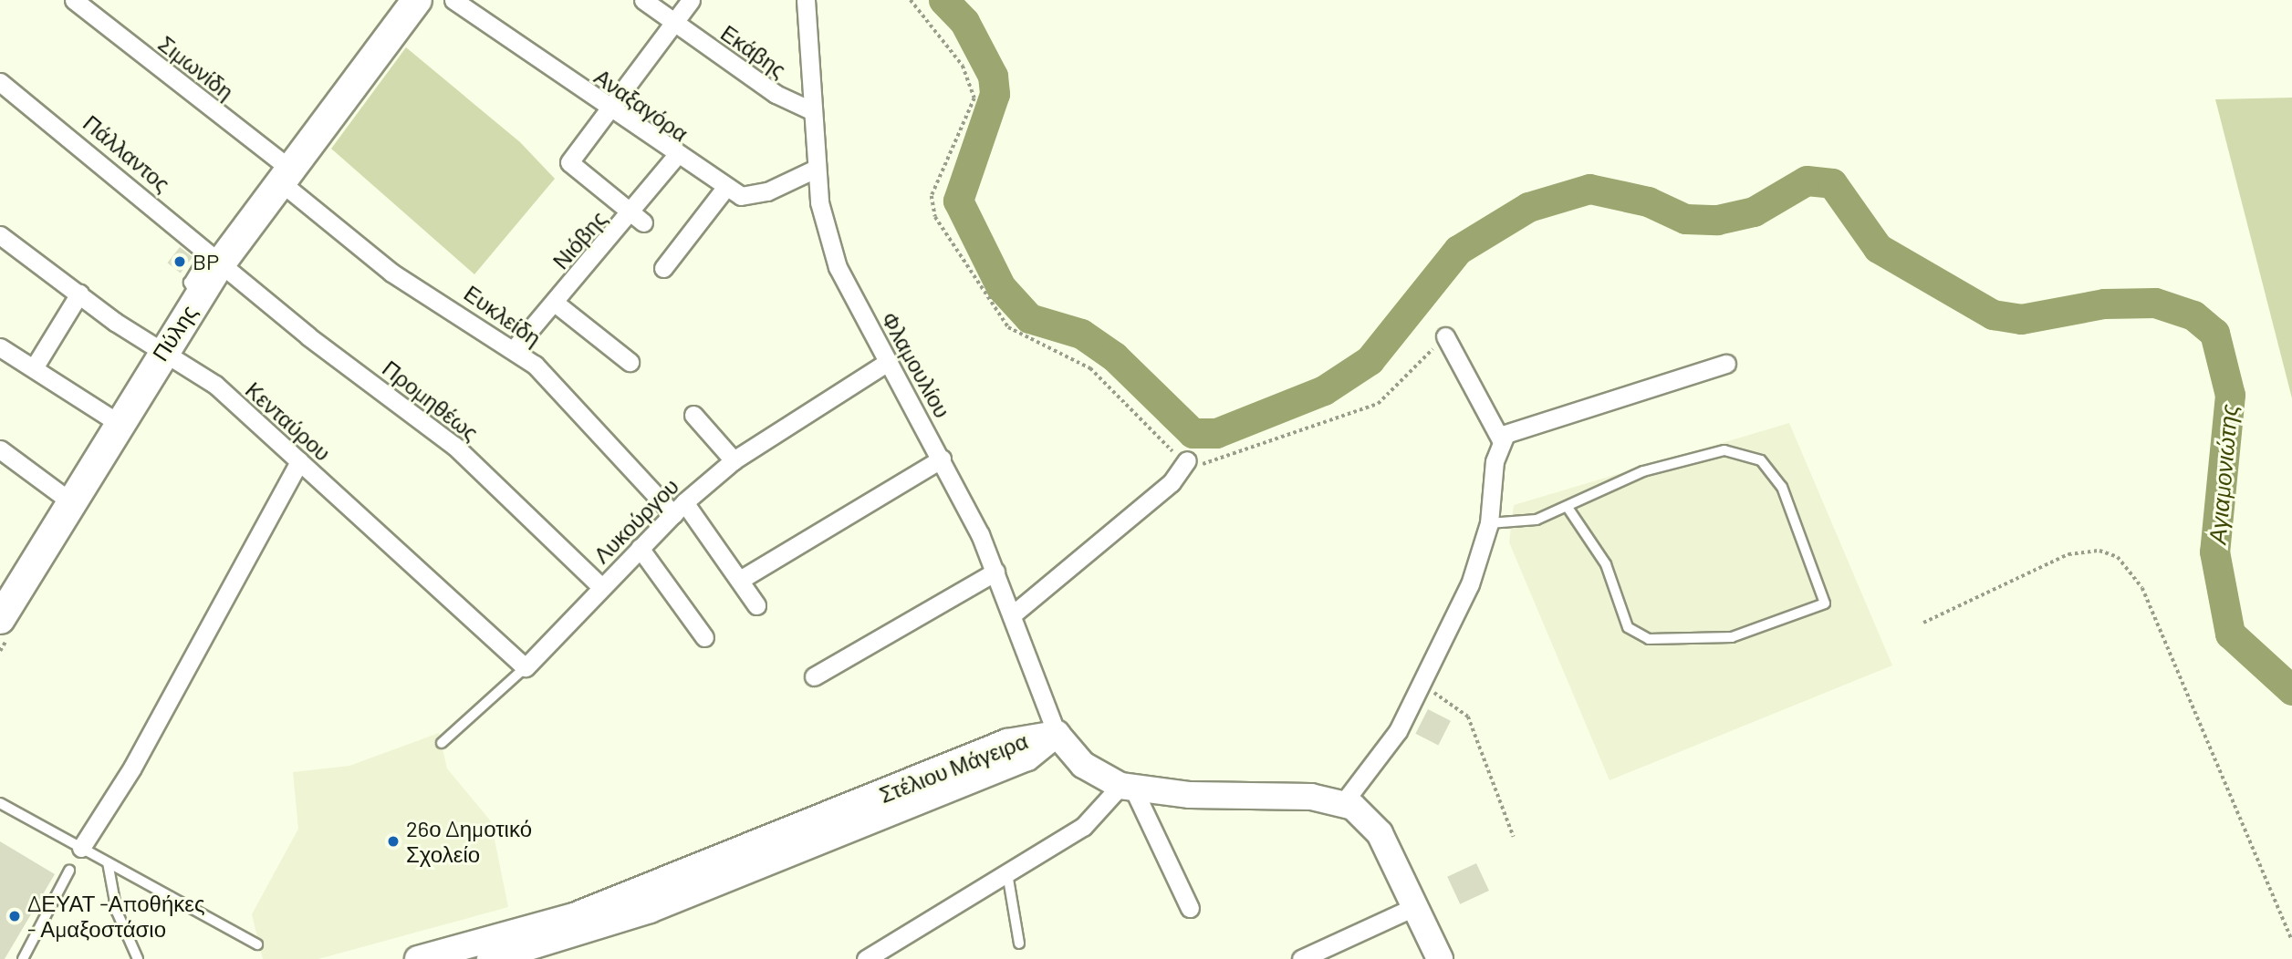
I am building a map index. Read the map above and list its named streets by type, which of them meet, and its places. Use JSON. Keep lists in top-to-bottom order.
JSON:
{
  "streets": {
    "main road": ["Πύλης", "Στέλιου Μάγειρα"],
    "street": [
      "Εκάβης",
      "Σιμωνίδη",
      "Αναξαγόρα",
      "Πάλλαντος",
      "Νιόβης",
      "Ευκλείδη",
      "Φλαμουλίου",
      "Προμηθέως",
      "Κενταύρου",
      "Λυκούργου"
    ]
  },
  "crossings": [
    ["Εκάβης", "Φλαμουλίου"],
    ["Σιμωνίδη", "Ευκλείδη"],
    ["Σιμωνίδη", "Πύλης"],
    ["Αναξαγόρα", "Νιόβης"],
    ["Αναξαγόρα", "Φλαμουλίου"],
    ["Πάλλαντος", "Πύλης"],
    ["Πάλλαντος", "Προμηθέως"],
    ["Νιόβης", "Ευκλείδη"],
    ["Ευκλείδη", "Πύλης"],
    ["Ευκλείδη", "Λυκούργου"],
    ["Πύλης", "Προμηθέως"],
    ["Πύλης", "Κενταύρου"],
    ["Φλαμουλίου", "Λυκούργου"],
    ["Φλαμουλίου", "Στέλιου Μάγειρα"],
    ["Προμηθέως", "Λυκούργου"],
    ["Κενταύρου", "Λυκούργου"]
  ],
  "water": ["Αγιαμονιώτης"],
  "places": ["BP", "26ο Δημοτικό Σχολείο", "ΔΕΥΑΤ -Αποθήκες - Αμαξοστάσιο"]
}
